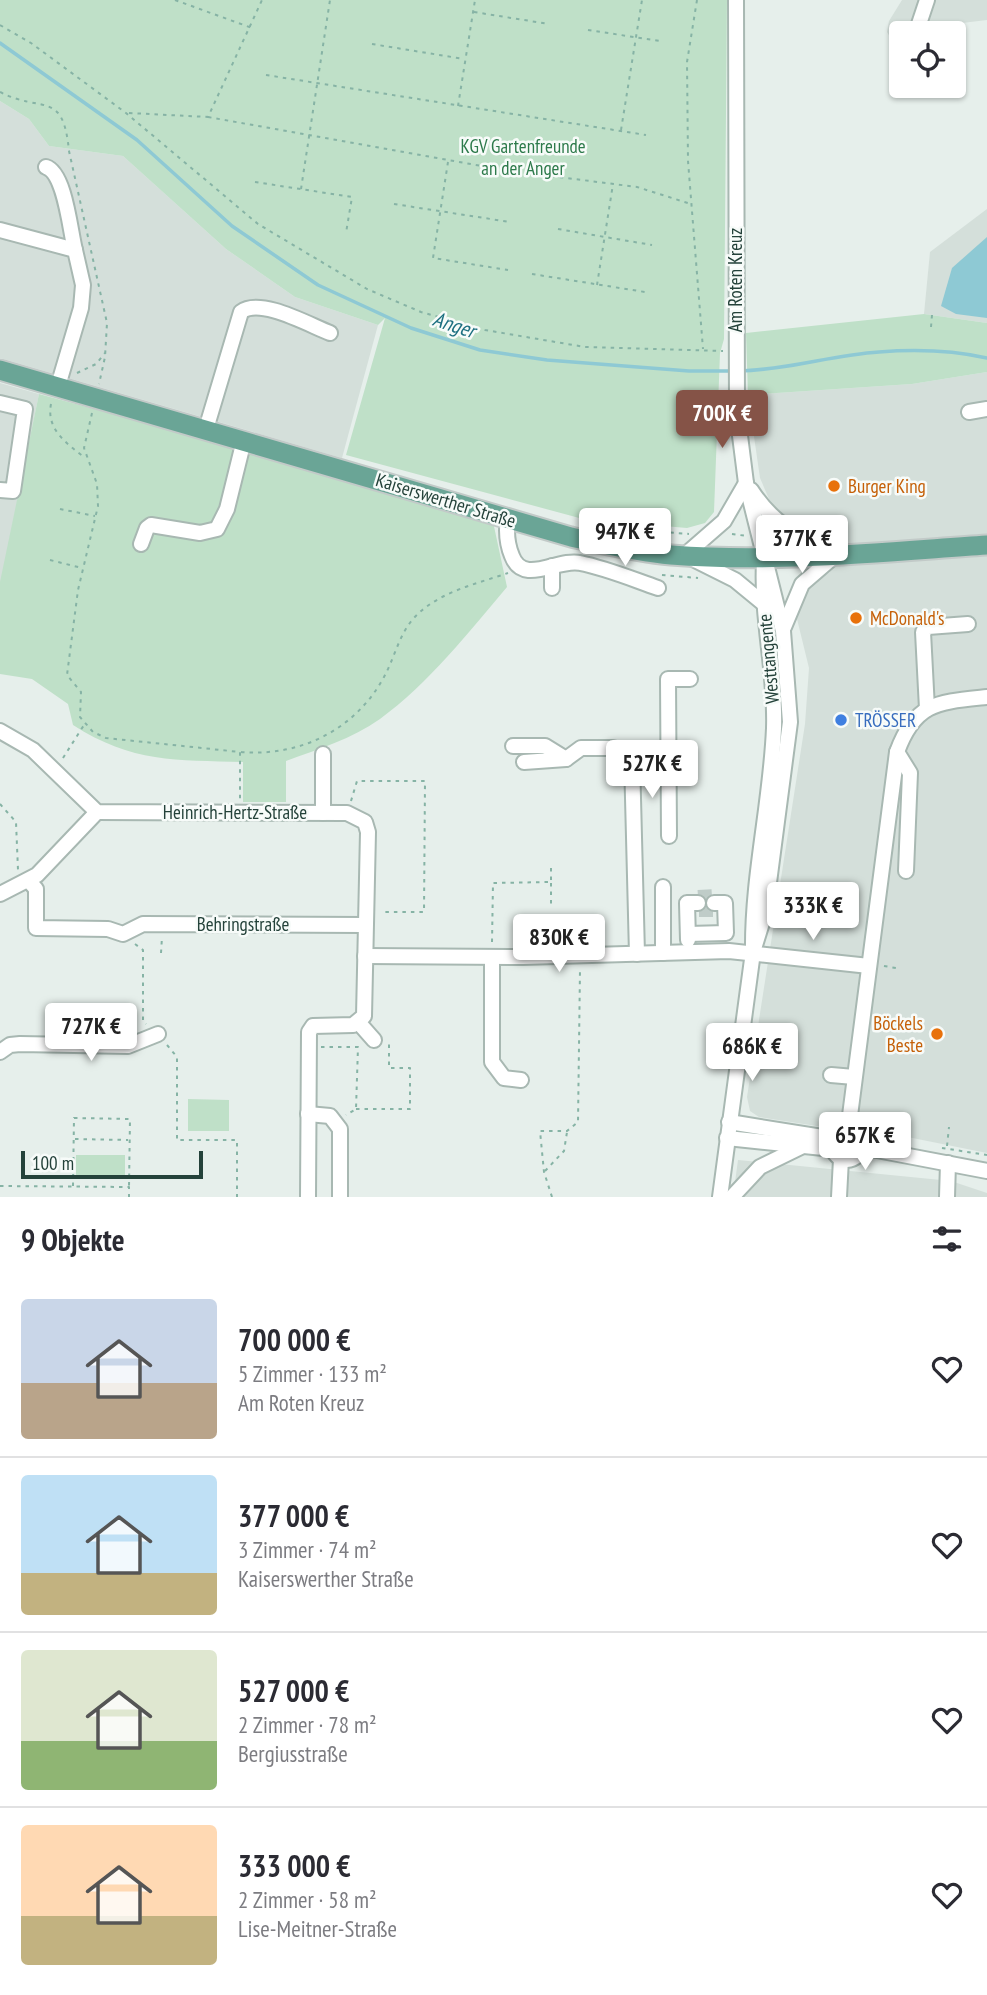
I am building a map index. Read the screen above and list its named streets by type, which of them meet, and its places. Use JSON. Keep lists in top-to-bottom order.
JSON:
{
  "streets": {
    "main road": ["Kaiserswerther Straße"],
    "street": [
      "Am Roten Kreuz",
      "Westtangente",
      "Heinrich-Hertz-Straße",
      "Behringstraße"
    ]
  },
  "crossings": [
    ["Am Roten Kreuz", "Kaiserswerther Straße"],
    ["Am Roten Kreuz", "Westtangente"],
    ["Kaiserswerther Straße", "Westtangente"]
  ],
  "water": ["Anger"],
  "parks": ["KGV Gartenfreunde an der Anger"],
  "places": [
    "Burger King",
    "McDonald's",
    "TRÖSSER",
    "Böckels Beste"
  ],
  "scale_bar": "100 m",
  "page": {
    "price": [
      "700K €",
      "947K €",
      "377K €",
      "527K €",
      "333K €",
      "830K €",
      "727K €",
      "686K €",
      "657K €"
    ],
    "scale": "100 m",
    "heading": "9 Objekte",
    "list": [
      {
        "name": "700 000 €",
        "note": "5 Zimmer · 133 m² · Am Roten Kreuz"
      },
      {
        "name": "377 000 €",
        "note": "3 Zimmer · 74 m² · Kaiserswerther Straße"
      },
      {
        "name": "527 000 €",
        "note": "2 Zimmer · 78 m² · Bergiusstraße"
      },
      {
        "name": "333 000 €",
        "note": "2 Zimmer · 58 m² · Lise-Meitner-Straße"
      }
    ]
  }
}
